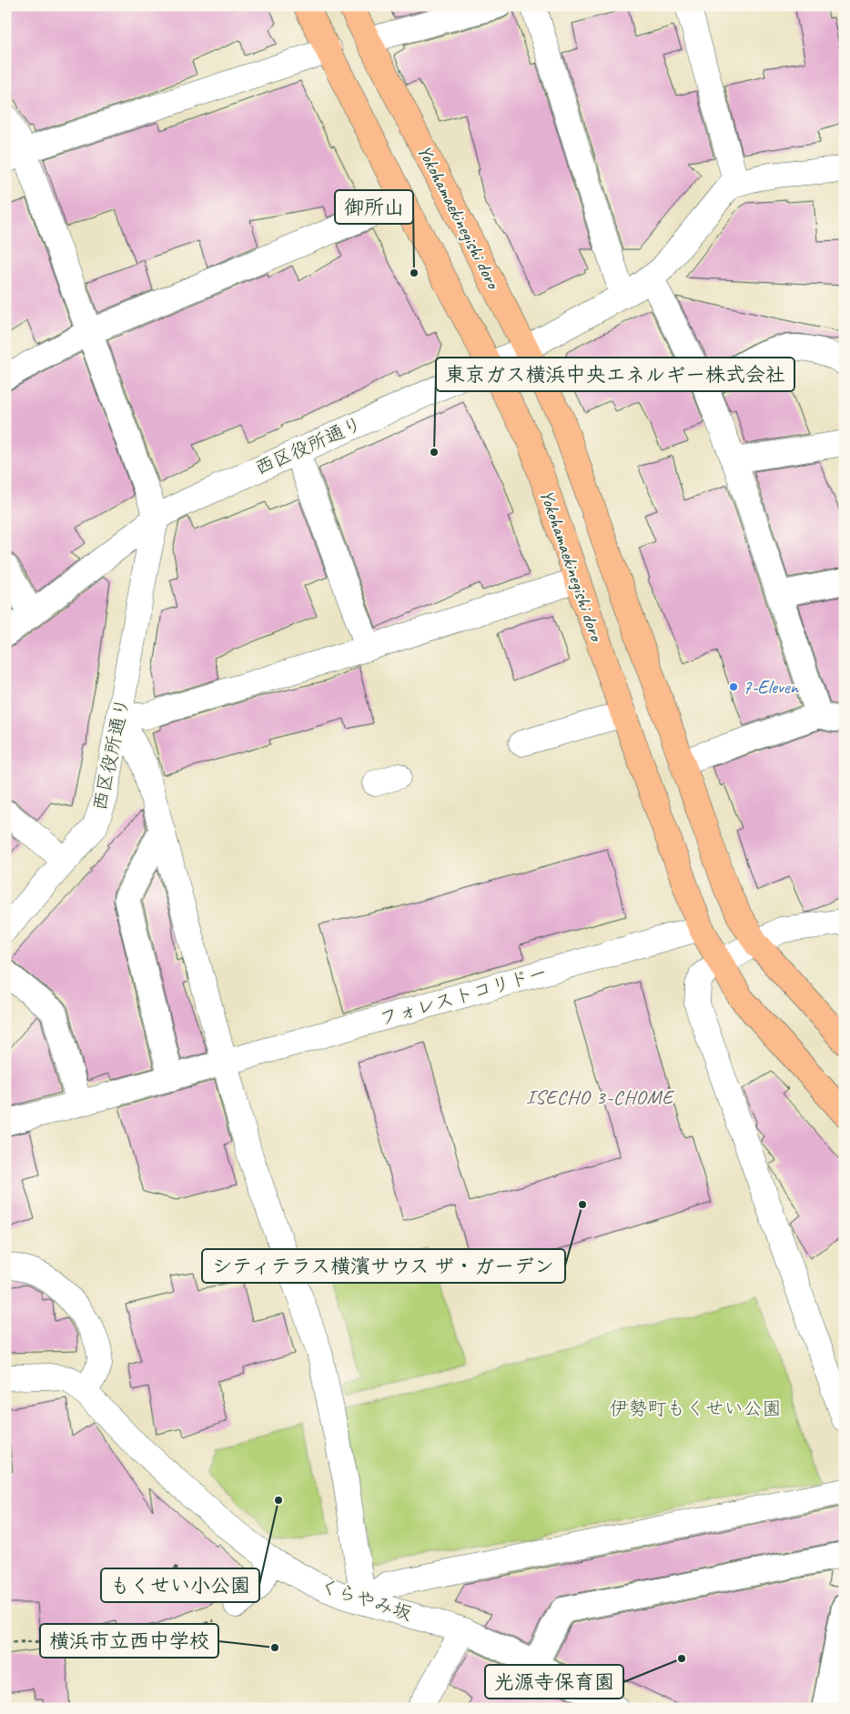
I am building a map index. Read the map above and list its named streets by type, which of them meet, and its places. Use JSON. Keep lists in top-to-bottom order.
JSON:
{
  "streets": {
    "main road": ["Yokohamaekinegishi doro"],
    "street": ["西区役所通り", "フォレストコリドー", "くらやみ坂"]
  },
  "crossings": [
    ["Yokohamaekinegishi doro", "西区役所通り"],
    ["Yokohamaekinegishi doro", "フォレストコリドー"]
  ],
  "districts": ["ISECHO 3-CHOME"],
  "parks": ["伊勢町もくせい公園"],
  "places": [
    "御所山",
    "東京ガス横浜中央エネルギー株式会社",
    "7-Eleven",
    "シティテラス横濱サウス ザ・ガーデン",
    "もくせい小公園",
    "横浜市立西中学校",
    "光源寺保育園"
  ]
}
